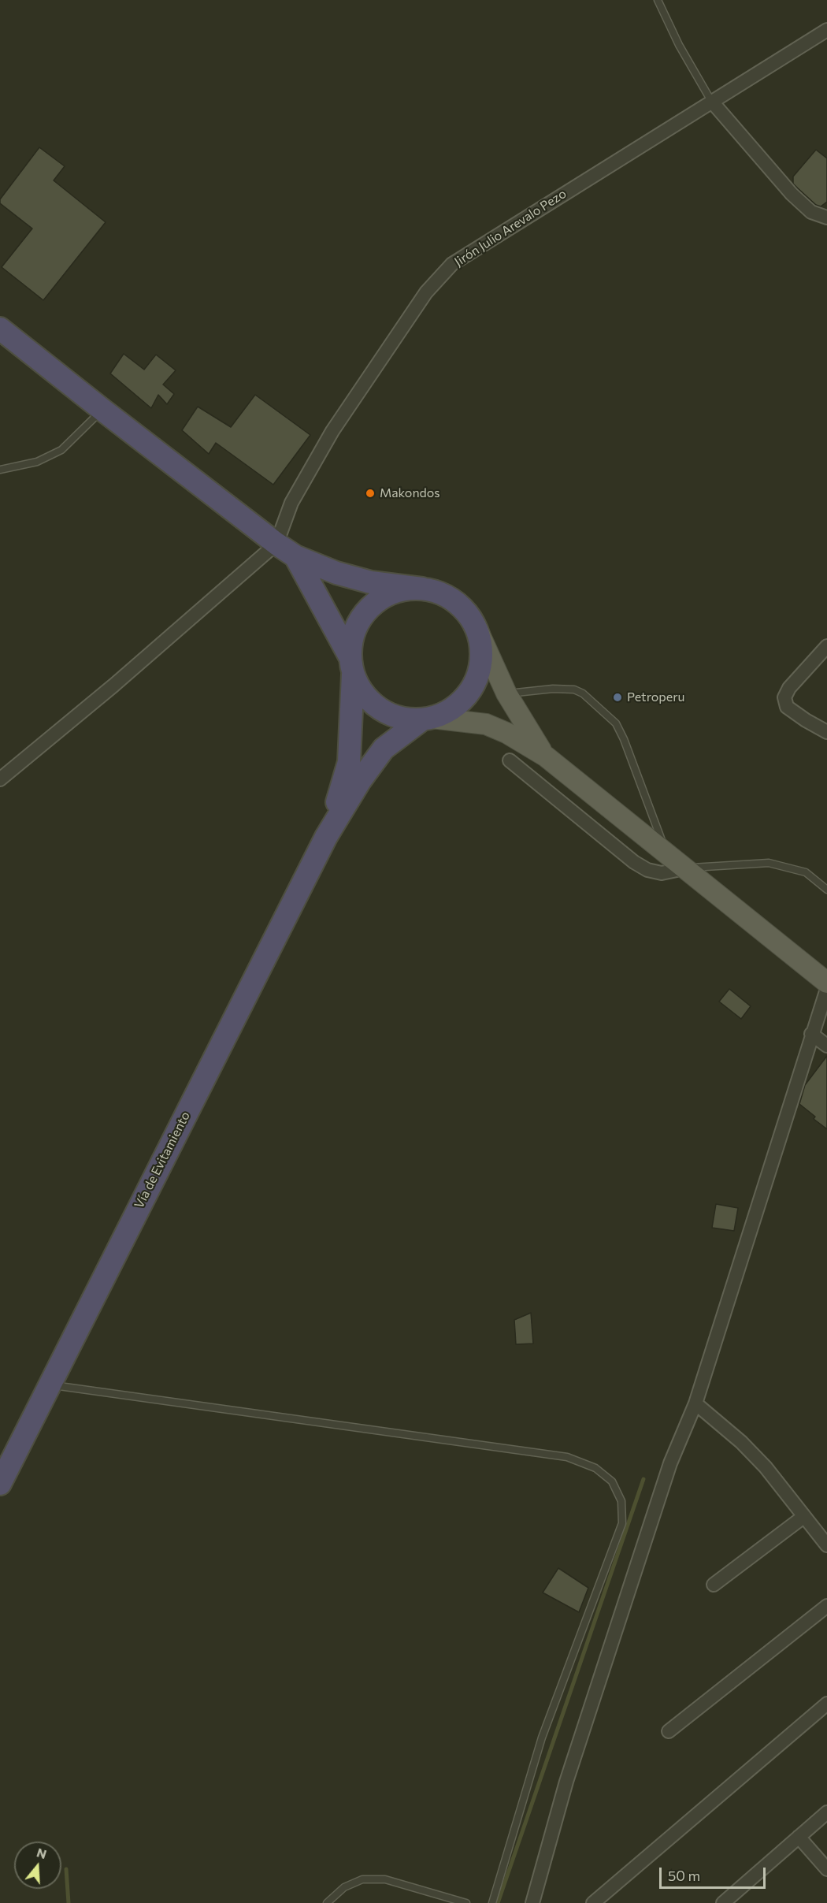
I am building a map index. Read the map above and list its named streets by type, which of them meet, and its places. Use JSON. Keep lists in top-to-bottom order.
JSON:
{
  "streets": {
    "highway": ["Vía de Evitamiento"],
    "street": ["Jirón Julio Arevalo Pezo"]
  },
  "places": ["Makondos", "Petroperu"],
  "scale_bar": "50 m",
  "north": "top"
}
